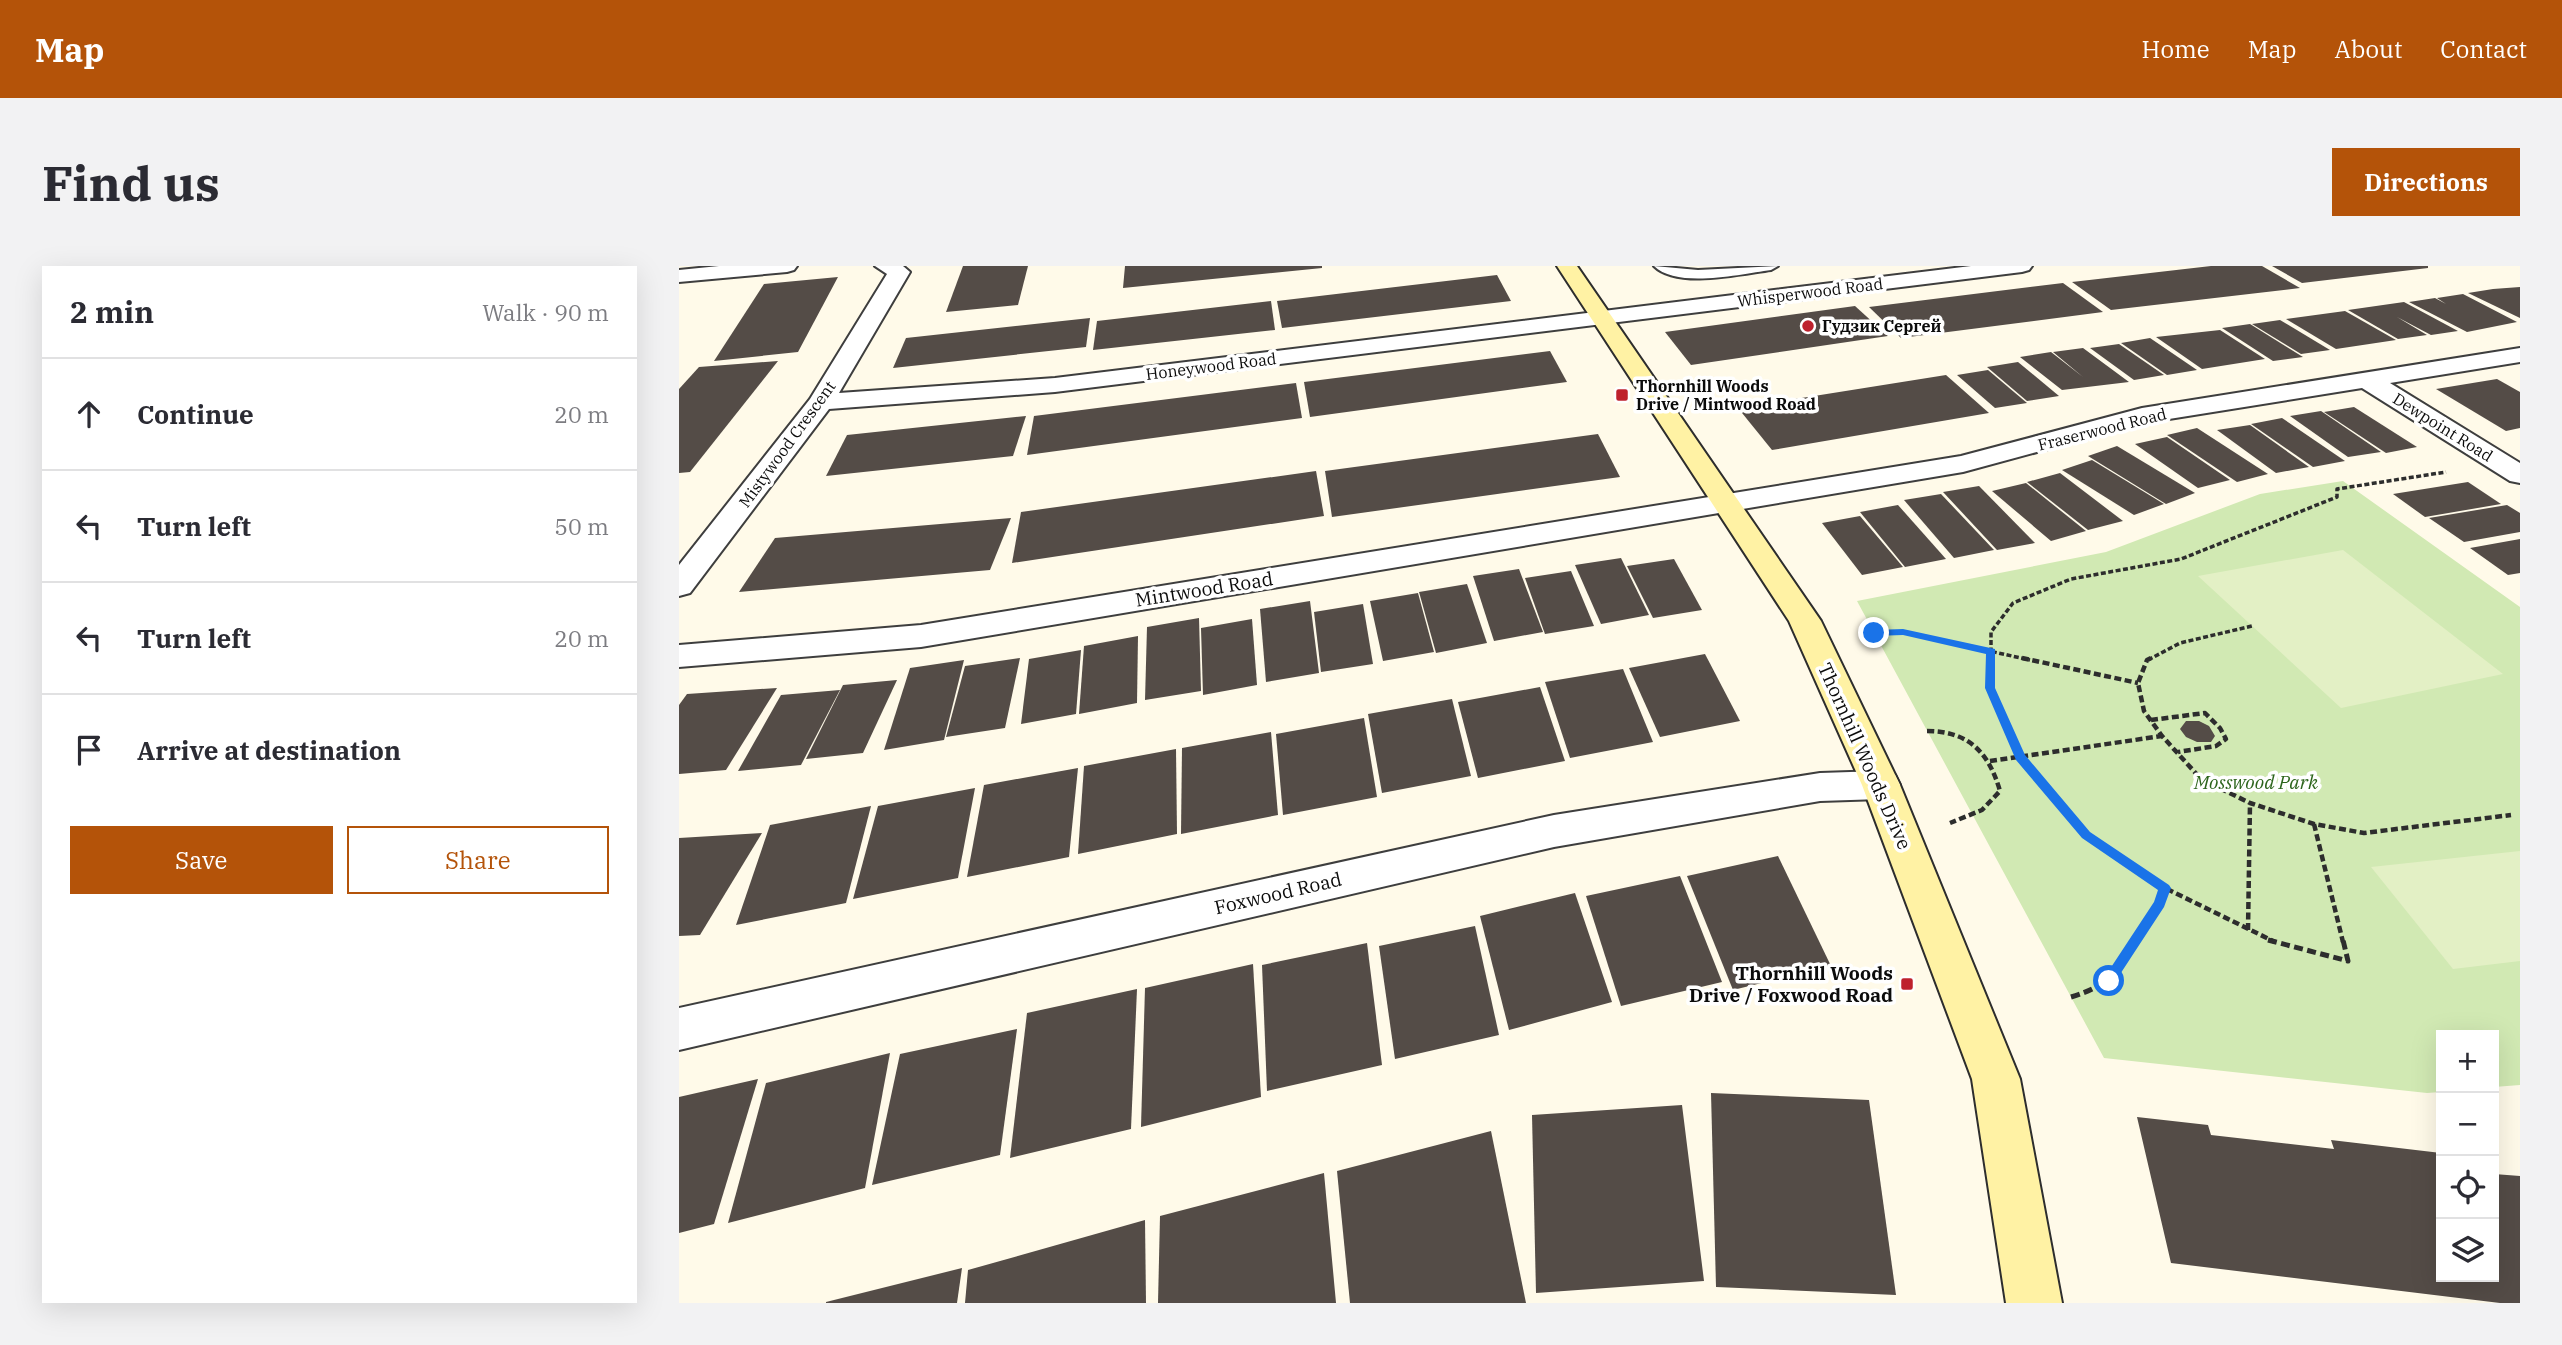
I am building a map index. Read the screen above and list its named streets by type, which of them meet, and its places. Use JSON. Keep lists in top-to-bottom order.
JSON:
{
  "streets": {
    "street": [
      "Whisperwood Road",
      "Honeywood Road",
      "Dewpoint Road",
      "Fraserwood Road",
      "Mistywood Crescent",
      "Mintwood Road",
      "Thornhill Woods Drive",
      "Foxwood Road"
    ]
  },
  "crossings": [
    ["Whisperwood Road", "Honeywood Road"],
    ["Whisperwood Road", "Thornhill Woods Drive"],
    ["Honeywood Road", "Mistywood Crescent"],
    ["Honeywood Road", "Thornhill Woods Drive"],
    ["Dewpoint Road", "Fraserwood Road"],
    ["Fraserwood Road", "Mintwood Road"],
    ["Fraserwood Road", "Thornhill Woods Drive"],
    ["Mintwood Road", "Thornhill Woods Drive"],
    ["Thornhill Woods Drive", "Foxwood Road"]
  ],
  "parks": ["Mosswood Park"],
  "places": {
    "other": ["Гудзик Сергей"],
    "transit": ["Thornhill Woods Drive / Mintwood Road", "Thornhill Woods Drive / Foxwood Road"]
  },
  "page": {
    "header": "Map",
    "nav": [
      "Home",
      "Map",
      "About",
      "Contact"
    ],
    "buttons": [
      "Directions",
      ["Save", "Share"]
    ],
    "title": "Find us",
    "heading": ["2 min", "Walk · 90 m"],
    "list": [
      ["Continue", "20 m"],
      ["Turn left", "50 m"],
      ["Turn left", "20 m"],
      "Arrive at destination"
    ],
    "map_buttons": ["+", "−"]
  }
}
